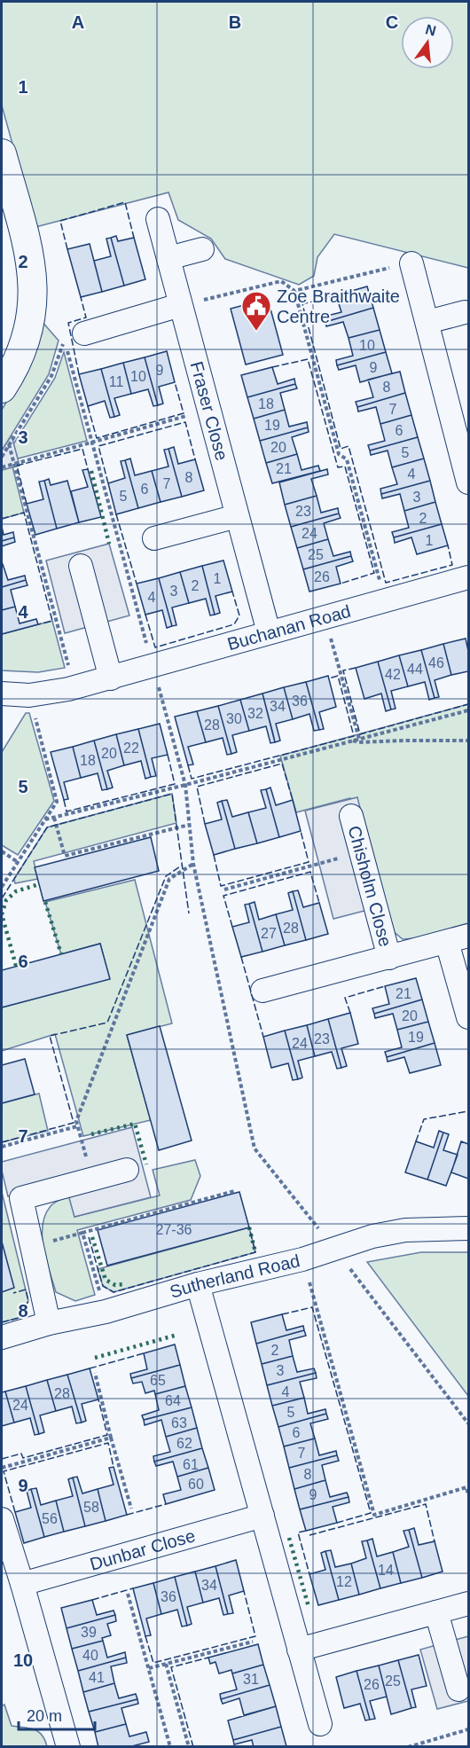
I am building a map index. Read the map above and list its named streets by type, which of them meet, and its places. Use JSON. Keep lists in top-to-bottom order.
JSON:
{
  "streets": {
    "street": [
      "Fraser Close",
      "Buchanan Road",
      "Chisholm Close",
      "Sutherland Road",
      "Dunbar Close"
    ]
  },
  "crossings": [
    ["Fraser Close", "Buchanan Road"]
  ],
  "places": {
    "public building": ["Zoe Braithwaite Centre"]
  },
  "house_numbers": [
    "10",
    "9",
    "9",
    "10",
    "11",
    "8",
    "18",
    "7",
    "19",
    "6",
    "20",
    "5",
    "21",
    "4",
    "8",
    "7",
    "6",
    "5",
    "3",
    "23",
    "2",
    "24",
    "1",
    "25",
    "26",
    "1",
    "2",
    "3",
    "4",
    "46",
    "44",
    "42",
    "36",
    "34",
    "32",
    "30",
    "28",
    "22",
    "20",
    "18",
    "28",
    "27",
    "21",
    "20",
    "19",
    "23",
    "24",
    "27-36",
    "2",
    "3",
    "65",
    "4",
    "28",
    "64",
    "24",
    "5",
    "63",
    "6",
    "62",
    "7",
    "61",
    "8",
    "60",
    "9",
    "58",
    "56",
    "14",
    "12",
    "34",
    "36",
    "39",
    "40",
    "41",
    "31",
    "25",
    "26"
  ],
  "scale_bar": "20 m",
  "north": "top",
  "grid": {
    "columns": ["A", "B", "C"],
    "rows": [
      "1",
      "2",
      "3",
      "4",
      "5",
      "6",
      "7",
      "8",
      "9",
      "10"
    ]
  }
}
